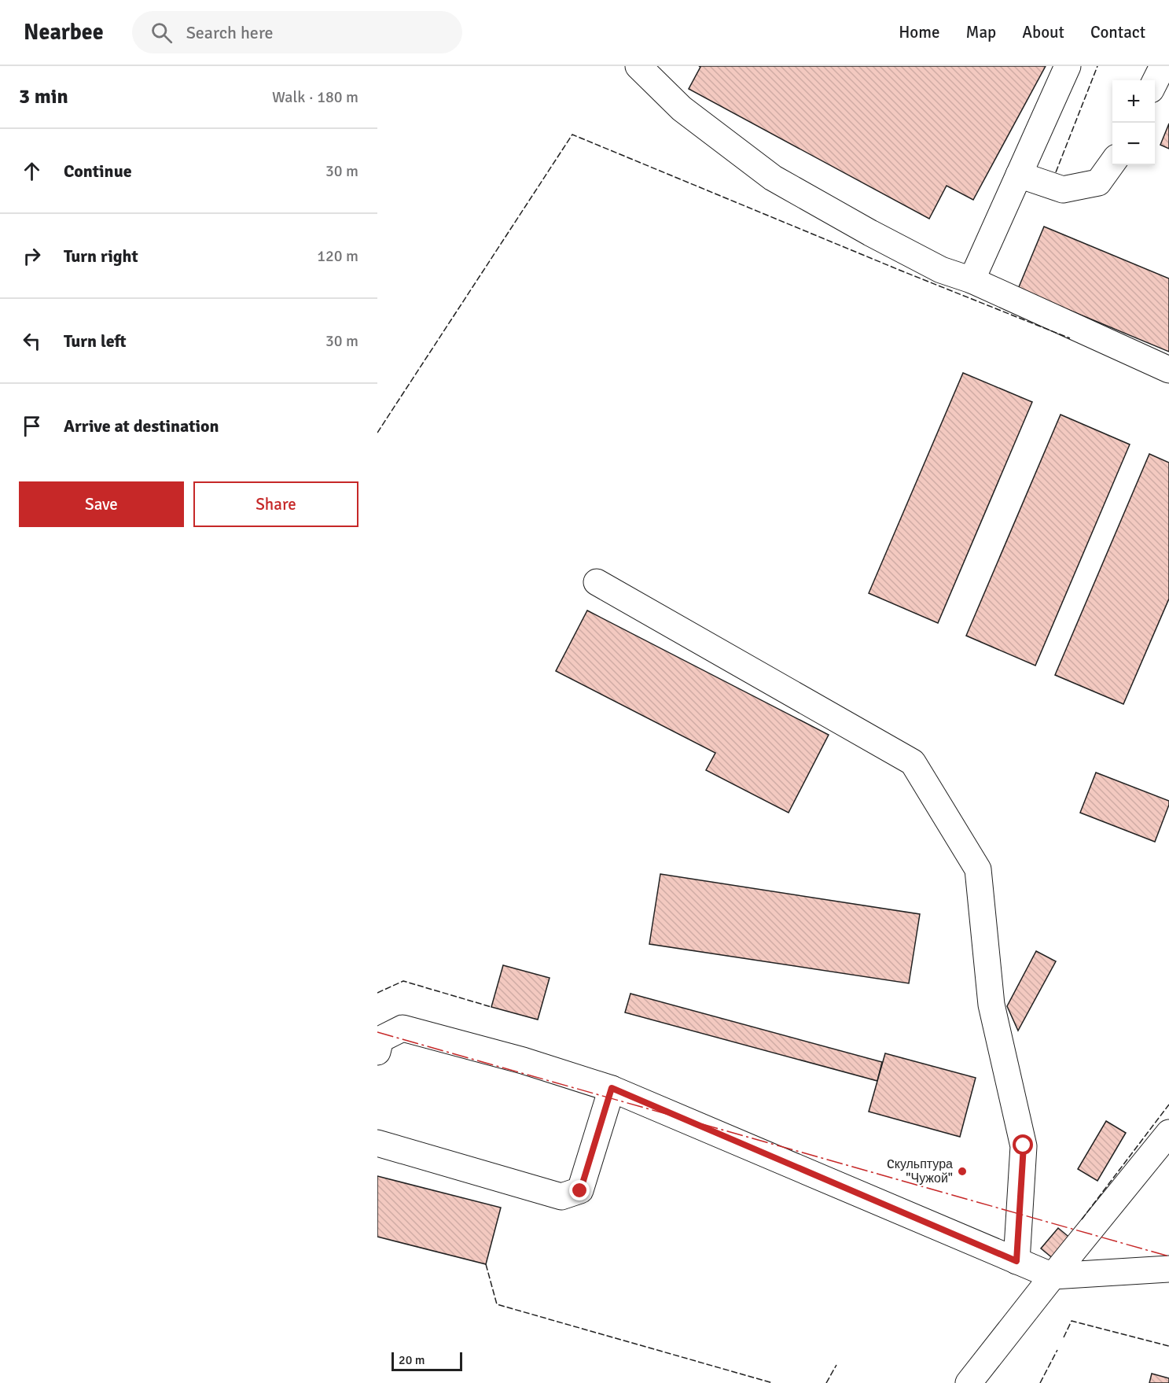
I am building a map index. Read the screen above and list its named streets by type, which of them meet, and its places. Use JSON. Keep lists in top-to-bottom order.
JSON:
{
  "places": ["Cкульптура \"Чужой\""],
  "scale_bar": "20 m",
  "page": {
    "header": "Nearbee",
    "search": "Search here",
    "nav": [
      "Home",
      "Map",
      "About",
      "Contact"
    ],
    "heading": ["3 min", "Walk · 180 m"],
    "map_buttons": ["+", "−"],
    "list": [
      ["Continue", "30 m"],
      ["Turn right", "120 m"],
      ["Turn left", "30 m"],
      "Arrive at destination"
    ],
    "buttons": ["Save", "Share"],
    "scale": "20 m"
  }
}
